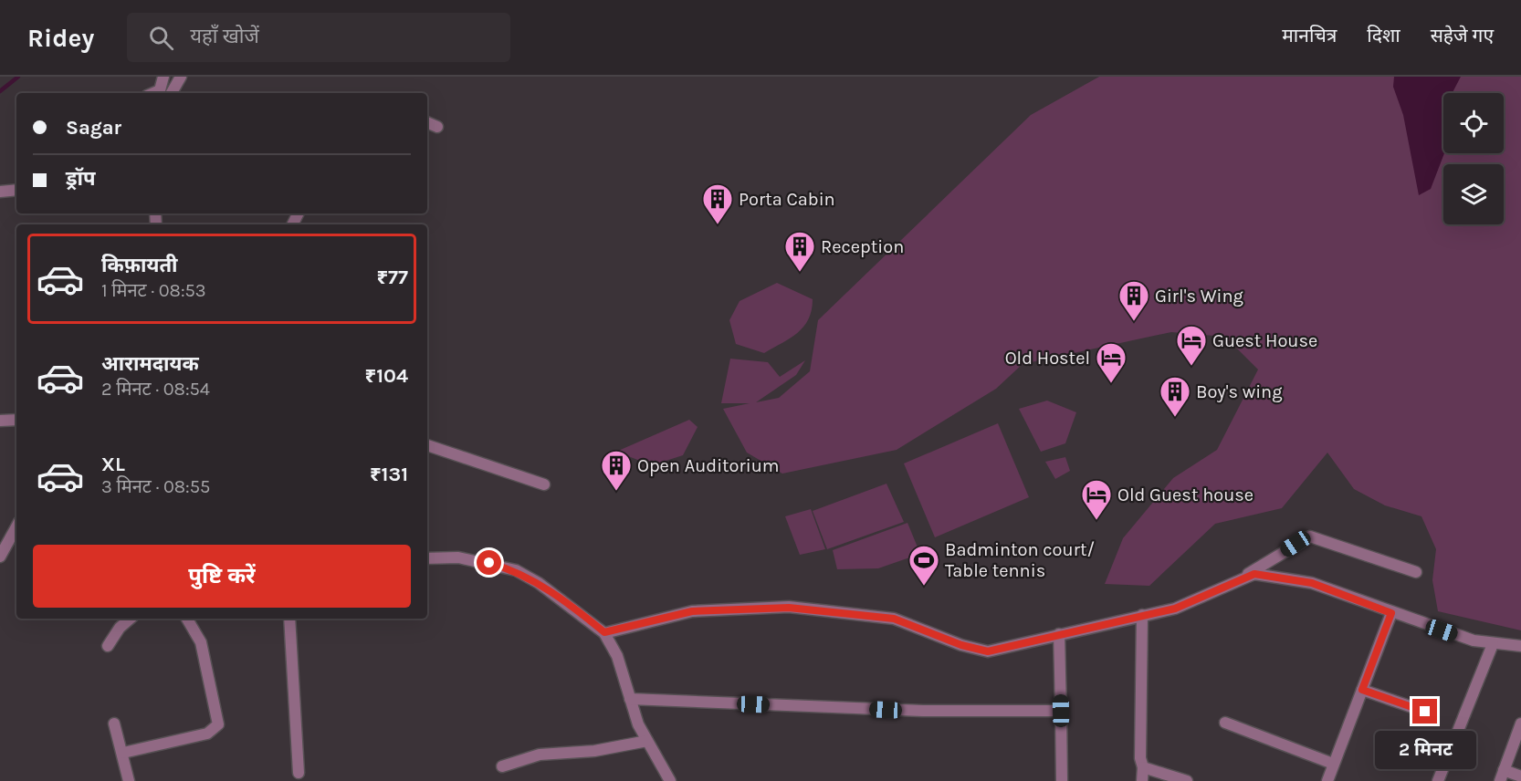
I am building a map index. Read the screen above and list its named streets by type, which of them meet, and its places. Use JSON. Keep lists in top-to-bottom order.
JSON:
{
  "places": {
    "building": [
      "Porta Cabin",
      "Reception",
      "Girl's Wing",
      "Boy's wing",
      "Open Auditorium"
    ],
    "hotel": ["Guest House", "Old Hostel", "Old Guest house"],
    "sports": ["Badminton court/ Table tennis"]
  },
  "page": {
    "header": "Ridey",
    "search": "यहाँ खोजें",
    "nav": ["मानचित्र", "दिशा", "सहेजे गए"],
    "banner": ["Sagar", "ड्रॉप"],
    "list": [
      {
        "name": "किफ़ायती",
        "note": "1 मिनट · 08:53",
        "value": "₹77"
      },
      {
        "name": "आरामदायक",
        "note": "2 मिनट · 08:54",
        "value": "₹104"
      },
      {
        "name": "XL",
        "note": "3 मिनट · 08:55",
        "value": "₹131"
      }
    ],
    "buttons": "पुष्टि करें",
    "bubble": "2 मिनट"
  }
}
